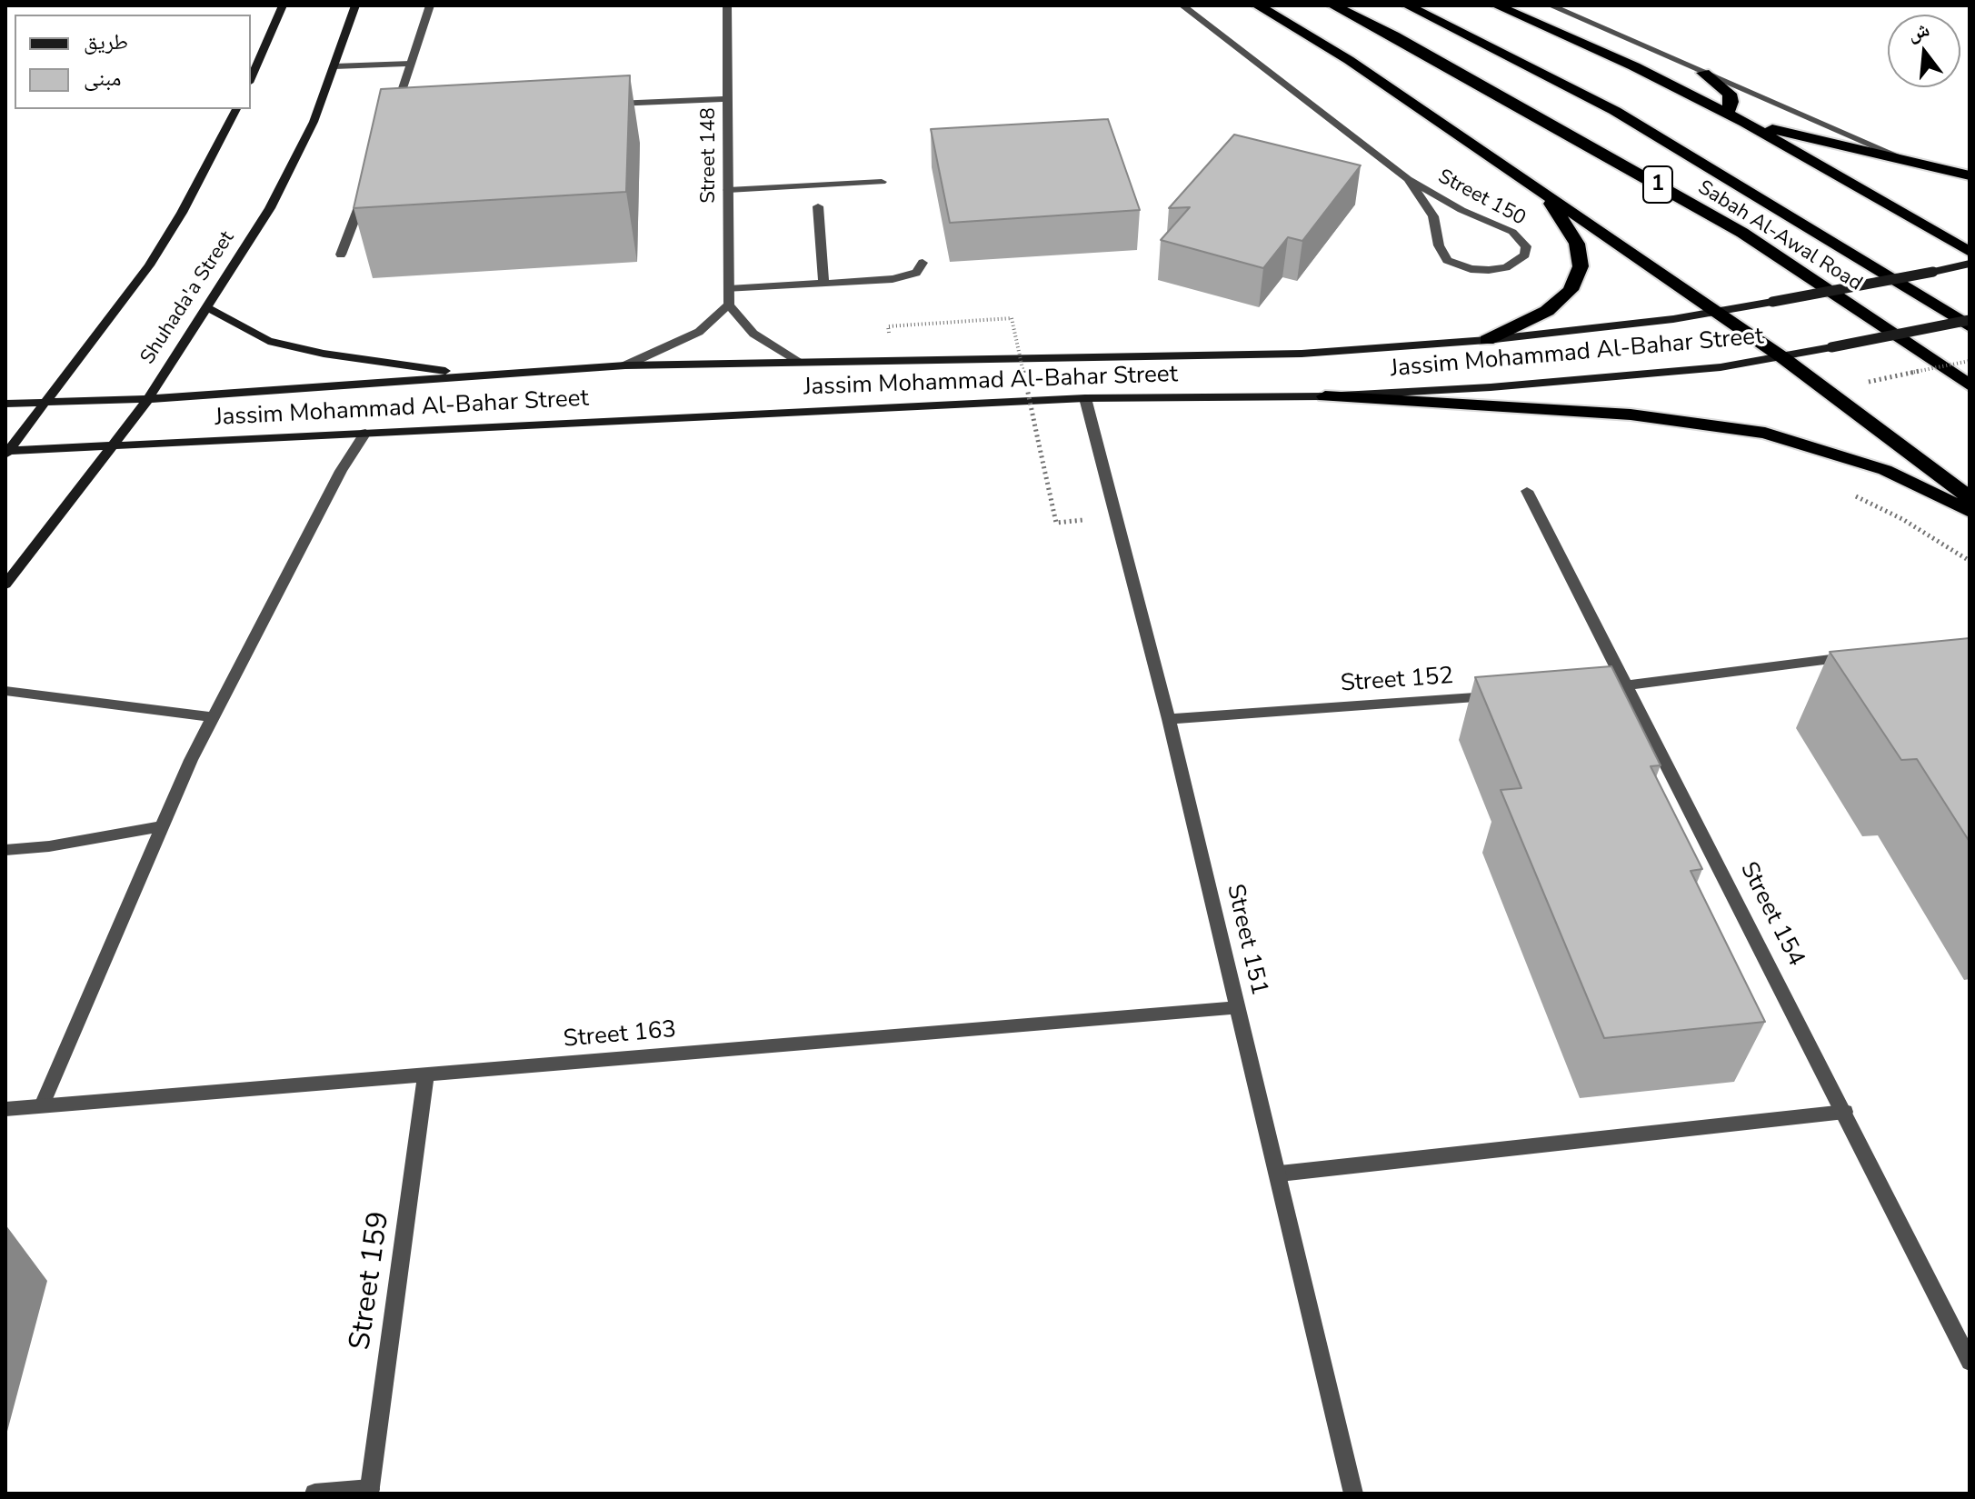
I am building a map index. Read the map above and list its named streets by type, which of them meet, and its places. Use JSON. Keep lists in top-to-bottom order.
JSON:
{
  "streets": {
    "highway": ["1", "Sabah Al-Awal Road"],
    "main road": ["Shuhada'a Street", "Jassim Mohammad Al-Bahar Street"],
    "street": [
      "Street 148",
      "Street 150",
      "Street 152",
      "Street 154",
      "Street 151",
      "Street 163",
      "Street 159"
    ]
  },
  "crossings": [
    ["Shuhada'a Street", "Jassim Mohammad Al-Bahar Street"],
    ["Jassim Mohammad Al-Bahar Street", "Street 151"],
    ["Street 152", "Street 151"],
    ["Street 151", "Street 163"],
    ["Street 163", "Street 159"]
  ],
  "legend": ["طريق", "مبنى"],
  "north": "top"
}
